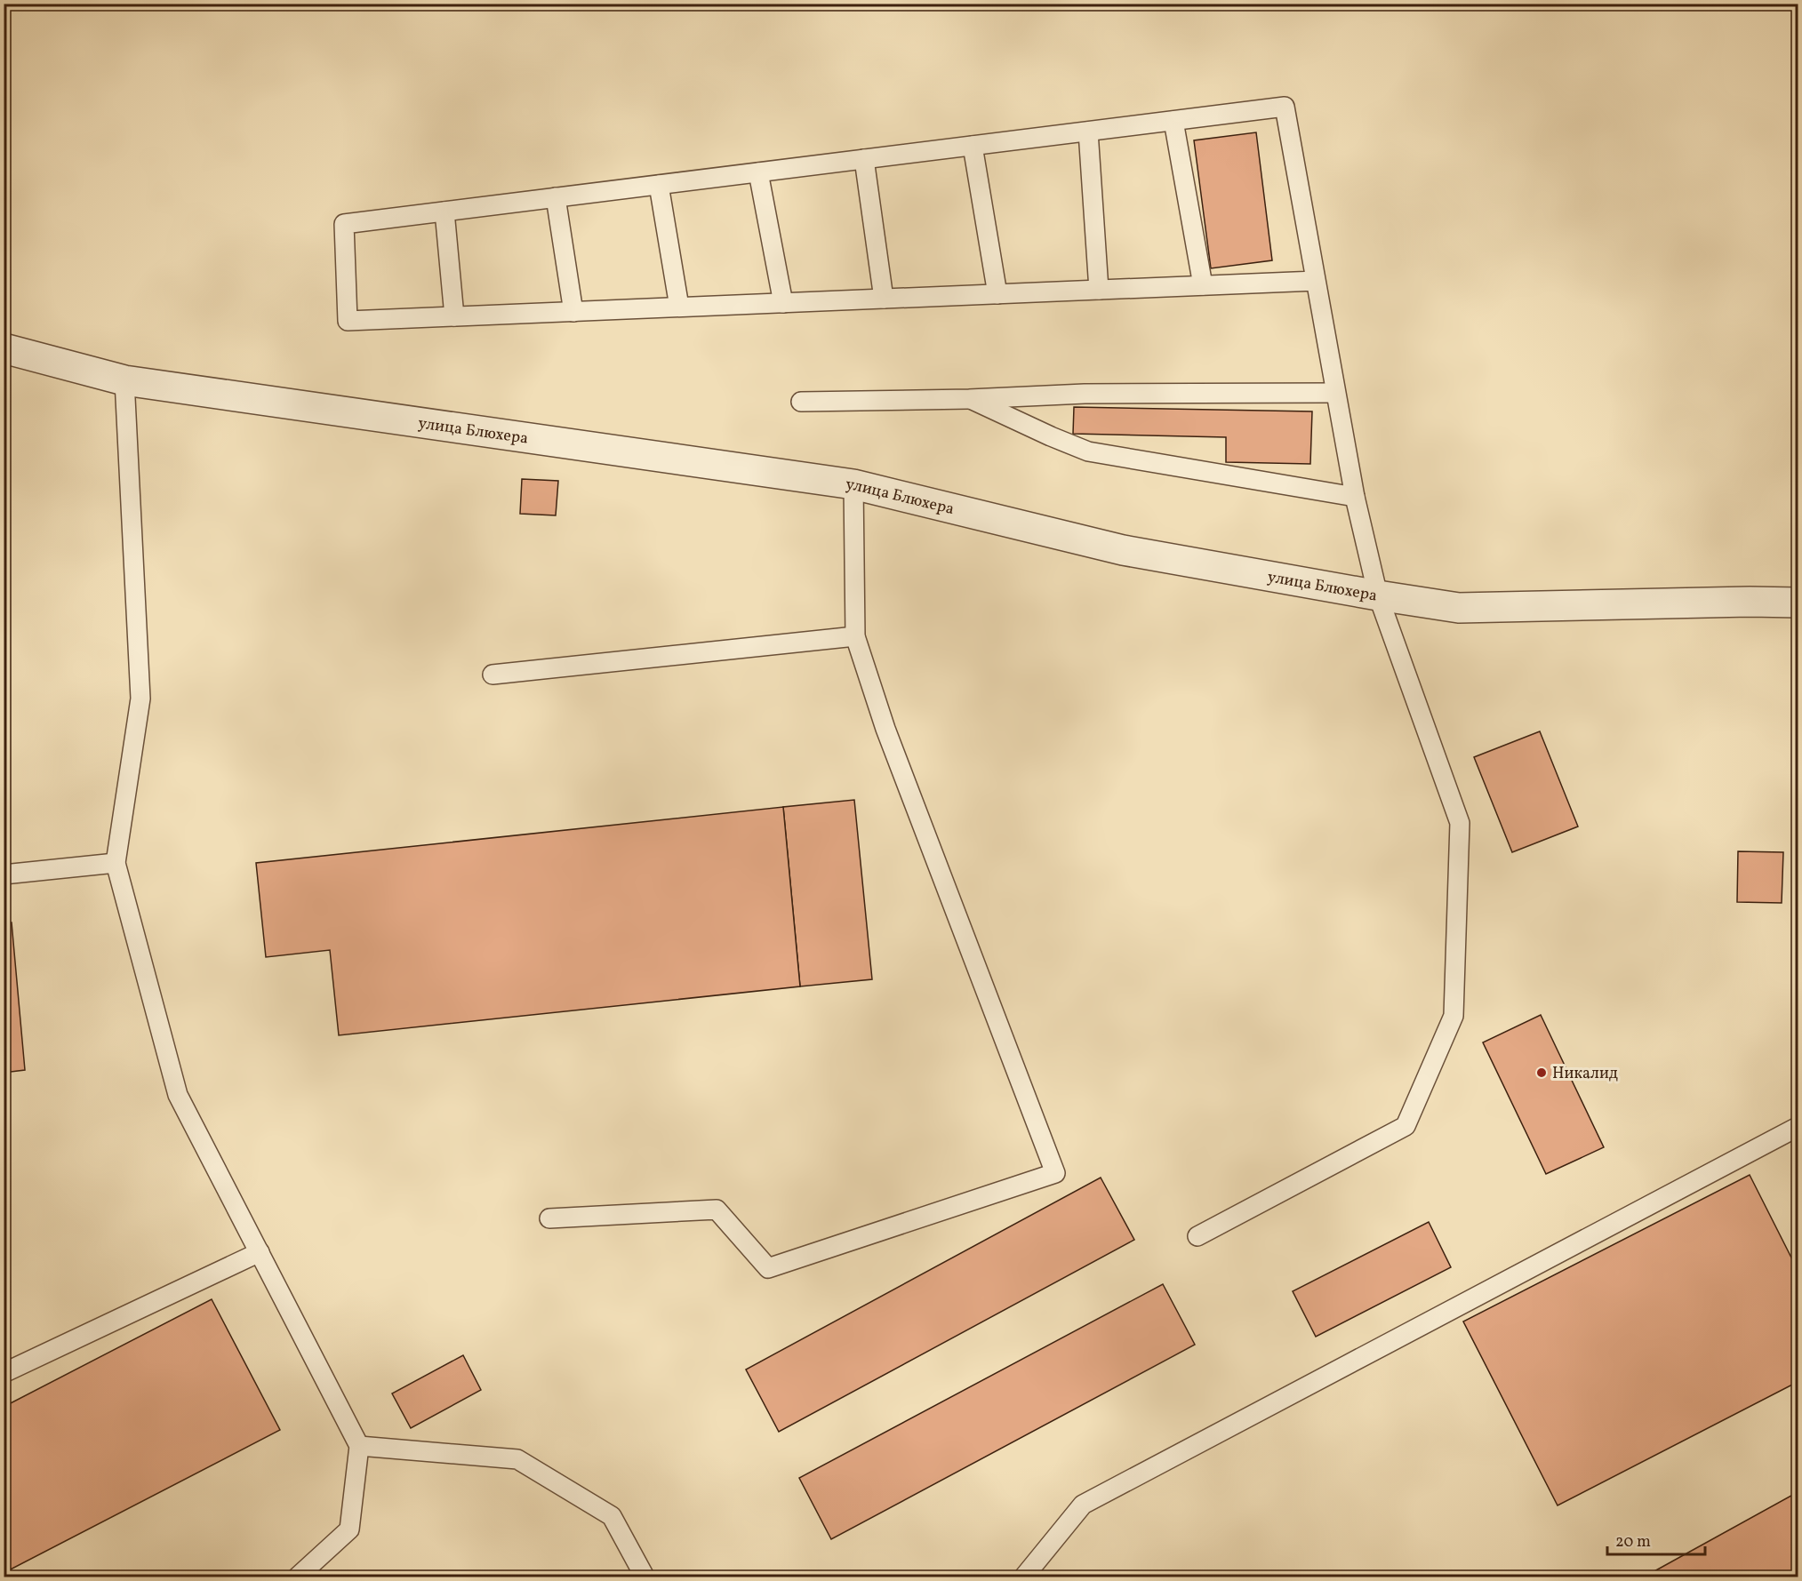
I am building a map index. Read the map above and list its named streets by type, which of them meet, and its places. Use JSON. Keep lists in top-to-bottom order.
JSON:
{
  "streets": {
    "street": ["улица Блюхера"]
  },
  "places": ["Никалид"],
  "scale_bar": "20 m"
}
